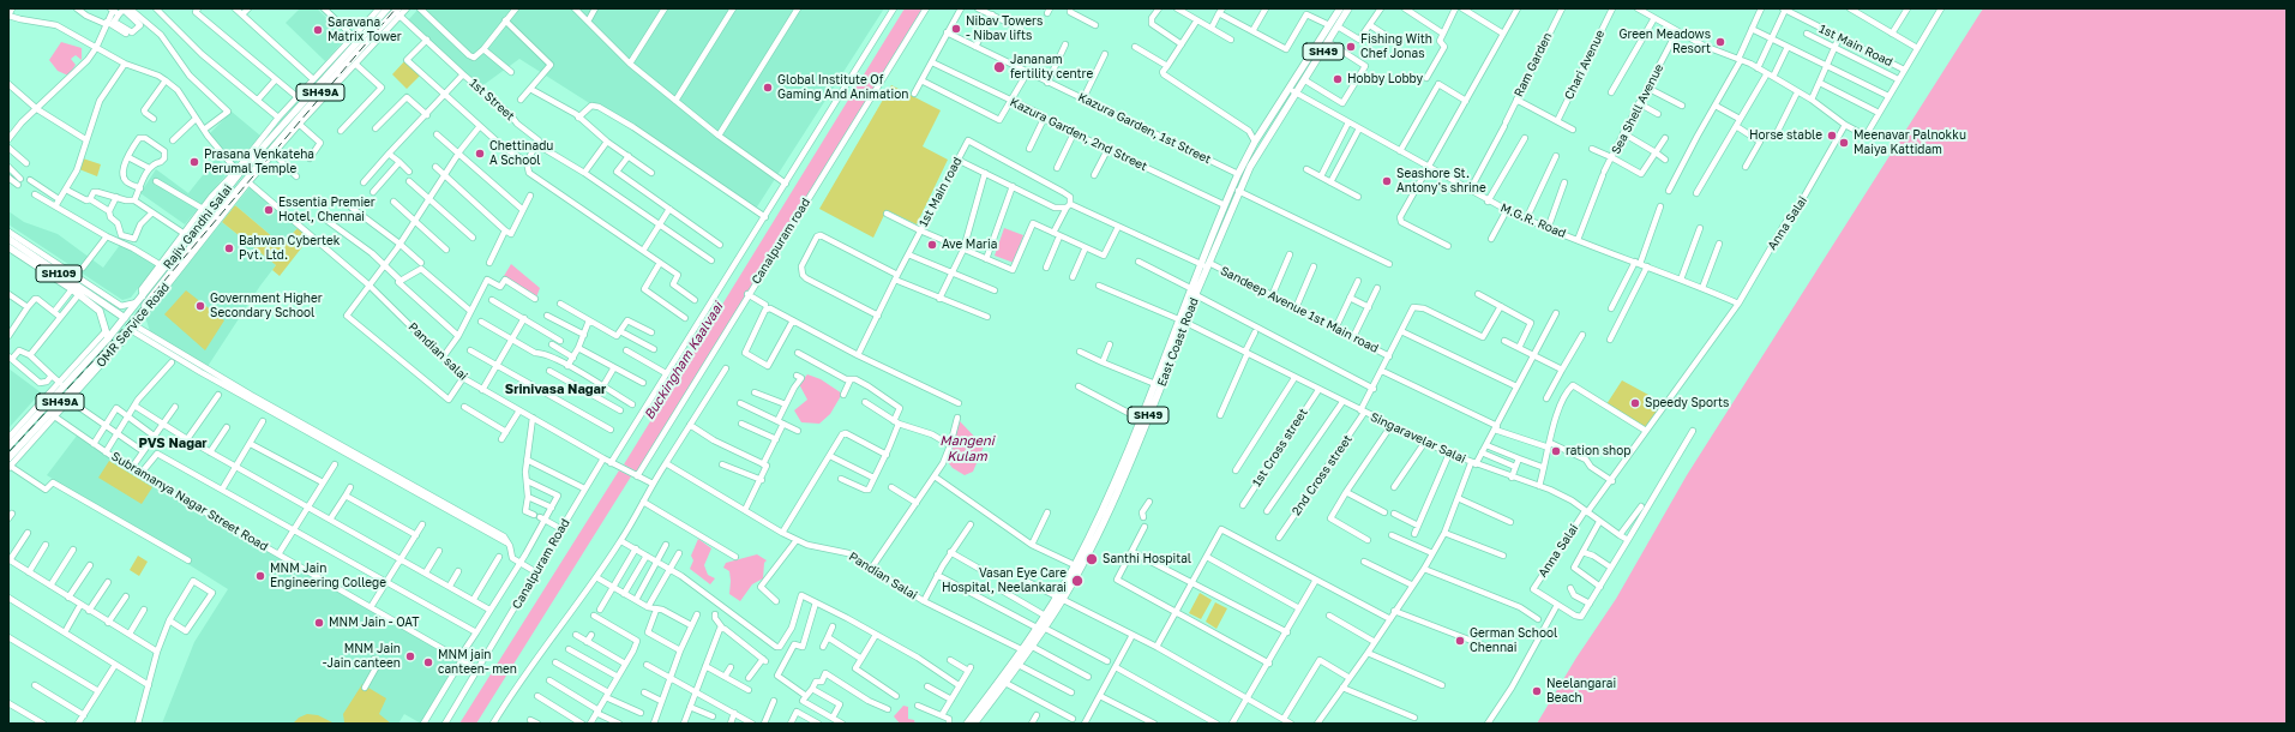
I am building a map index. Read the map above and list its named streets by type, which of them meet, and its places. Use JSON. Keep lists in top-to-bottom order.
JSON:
{
  "streets": {
    "main road": [
      "SH49",
      "SH49A",
      "Rajiv Gandhi Salai",
      "SH109",
      "East Coast Road"
    ],
    "street": [
      "1st Main Road",
      "Ram Garden",
      "Chari Avenue",
      "1st Street",
      "Sea Shell Avenue",
      "Kazura Garden, 1st Street",
      "Kazura Garden, 2nd Street",
      "1st Main road",
      "M.G.R. Road",
      "Anna Salai",
      "Canalpuram road",
      "Sandeep Avenue 1st Main road",
      "OMR Service Road",
      "Pandian salai",
      "Singaravelar Salai",
      "1st Cross street",
      "2nd Cross street",
      "Subramanya Nagar Street Road",
      "Canalpuram Road",
      "Pandian Salai"
    ]
  },
  "crossings": [
    ["Ram Garden", "M.G.R. Road"],
    ["SH49A", "OMR Service Road"],
    ["SH49A", "Subramanya Nagar Street Road"],
    ["1st Street", "Rajiv Gandhi Salai"],
    ["1st Street", "OMR Service Road"],
    ["Kazura Garden, 1st Street", "East Coast Road"],
    ["Kazura Garden, 2nd Street", "East Coast Road"],
    ["1st Main road", "Sandeep Avenue 1st Main road"],
    ["M.G.R. Road", "Anna Salai"],
    ["M.G.R. Road", "East Coast Road"],
    ["Anna Salai", "Singaravelar Salai"],
    ["Rajiv Gandhi Salai", "SH109"],
    ["Rajiv Gandhi Salai", "OMR Service Road"],
    ["Rajiv Gandhi Salai", "Pandian salai"],
    ["Canalpuram road", "Pandian salai"],
    ["Sandeep Avenue 1st Main road", "East Coast Road"],
    ["Sandeep Avenue 1st Main road", "2nd Cross street"],
    ["OMR Service Road", "Pandian salai"],
    ["OMR Service Road", "Subramanya Nagar Street Road"],
    ["East Coast Road", "Singaravelar Salai"],
    ["East Coast Road", "Pandian Salai"],
    ["Pandian salai", "Canalpuram Road"],
    ["Singaravelar Salai", "1st Cross street"],
    ["Singaravelar Salai", "2nd Cross street"],
    ["Subramanya Nagar Street Road", "Canalpuram Road"]
  ],
  "districts": ["Srinivasa Nagar", "PVS Nagar"],
  "water": ["Buckingham Kaalvaai", "Mangeni Kulam"],
  "places": [
    "Nibav Towers - Nibav lifts",
    "Saravana Matrix Tower",
    "Green Meadows Resort",
    "Fishing With Chef Jonas",
    "Jananam fertility centre",
    "Hobby Lobby",
    "Global Institute Of Gaming And Animation",
    "Horse stable",
    "Meenavar Palnokku Maiya Kattidam",
    "Chettinadu A School",
    "Prasana Venkateha Perumal Temple",
    "Seashore St. Antony's shrine",
    "Essentia Premier Hotel, Chennai",
    "Ave Maria",
    "Bahwan Cybertek Pvt. Ltd.",
    "Government Higher Secondary School",
    "Speedy Sports",
    "ration shop",
    "Santhi Hospital",
    "MNM Jain Engineering College",
    "Vasan Eye Care Hospital, Neelankarai",
    "MNM Jain - OAT",
    "German School Chennai",
    "MNM Jain -Jain canteen",
    "MNM jain canteen- men",
    "Neelangarai Beach"
  ]
}
